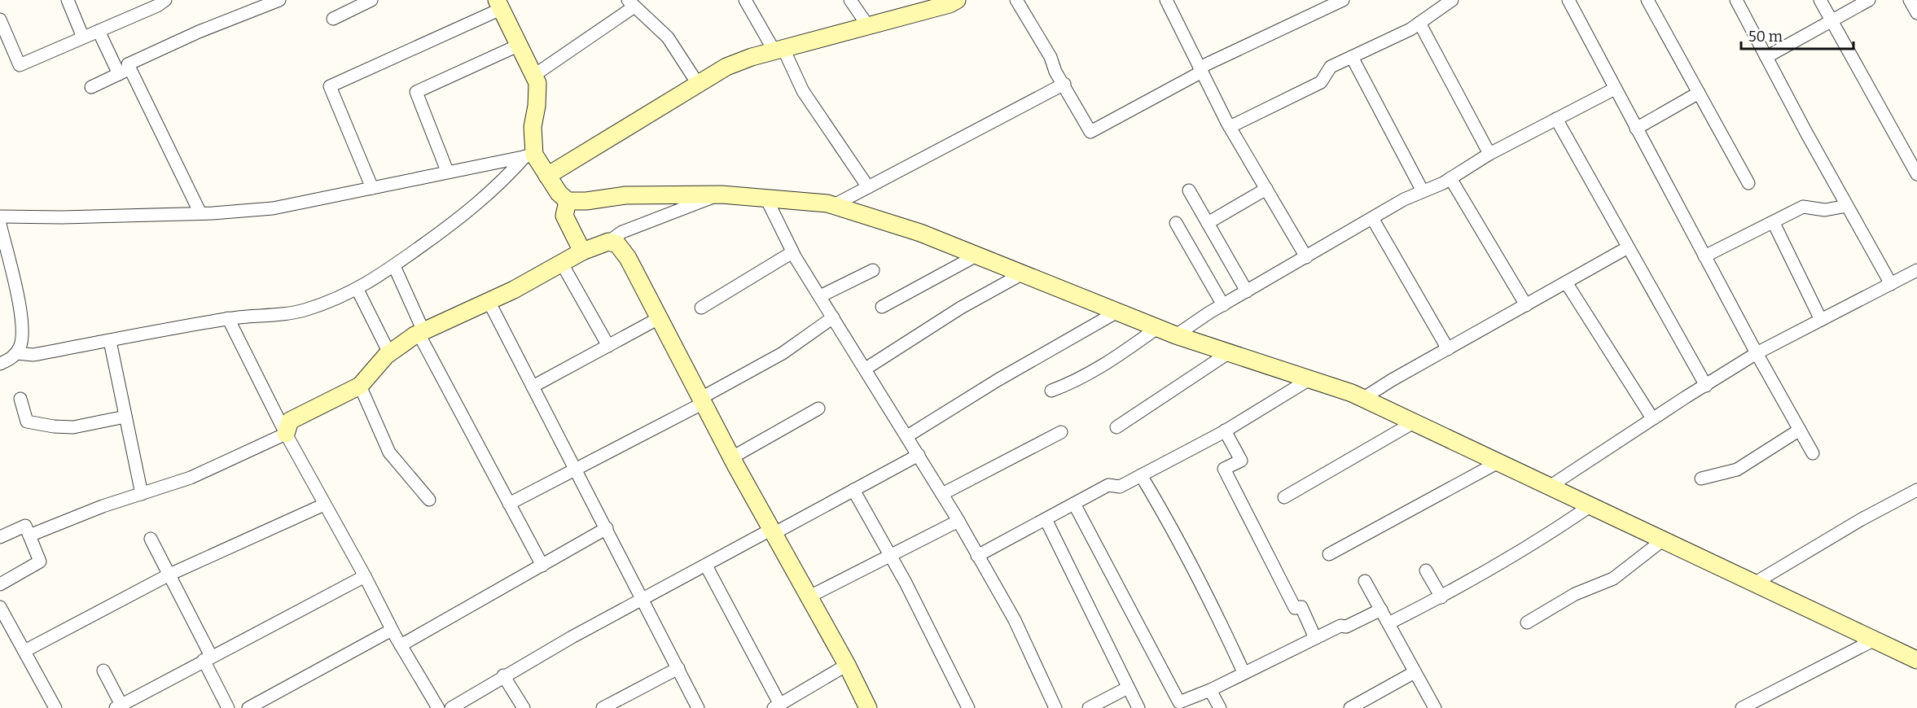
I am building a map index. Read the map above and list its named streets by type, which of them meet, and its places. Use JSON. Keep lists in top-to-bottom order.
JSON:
{
  "scale_bar": "50 m"
}
